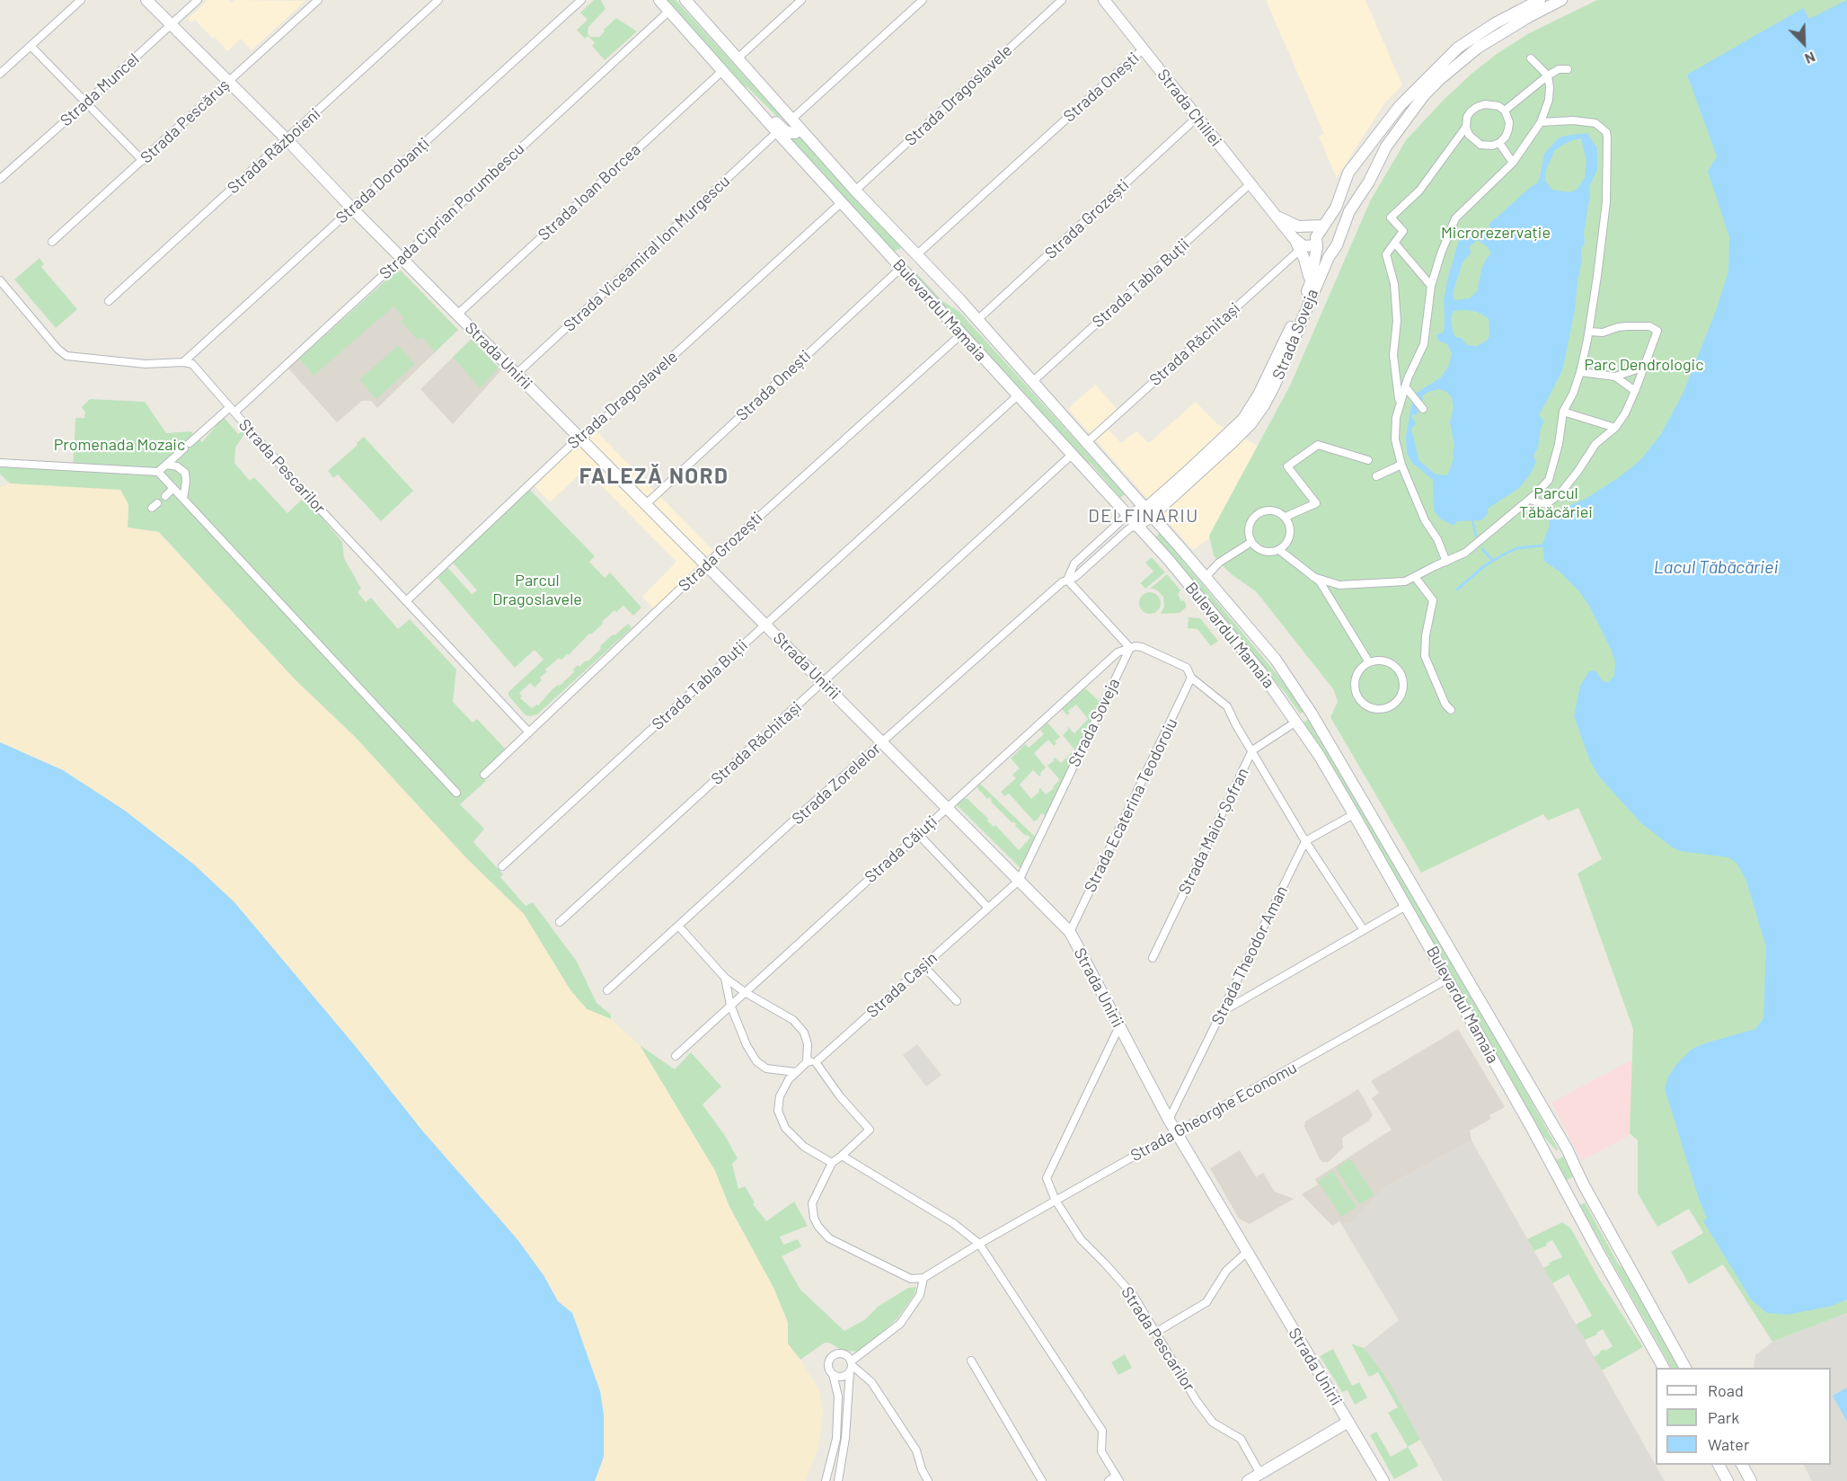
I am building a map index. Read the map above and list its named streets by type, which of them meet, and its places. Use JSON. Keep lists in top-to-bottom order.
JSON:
{
  "streets": {
    "main road": [
      "Strada Chiliei",
      "Bulevardul Mamaia",
      "Strada Soveja",
      "Strada Unirii"
    ],
    "street": [
      "Strada Onești",
      "Strada Muncel",
      "Strada Dragoslavele",
      "Strada Pescăruș",
      "Strada Războieni",
      "Strada Dorobanți",
      "Strada Ioan Borcea",
      "Strada Ciprian Porumbescu",
      "Strada Grozești",
      "Strada Viceamiral Ion Murgescu",
      "Strada Tabla Buții",
      "Strada Răchitași",
      "Strada Pescarilor",
      "Strada Zorelelor",
      "Strada Ecaterina Teodoroiu",
      "Strada Maior Șofran",
      "Strada Căiuți",
      "Strada Theodor Aman",
      "Strada Cașin",
      "Strada Gheorghe Economu"
    ]
  },
  "crossings": [
    ["Strada Onești", "Strada Chiliei"],
    ["Strada Onești", "Bulevardul Mamaia"],
    ["Strada Onești", "Strada Unirii"],
    ["Strada Muncel", "Strada Unirii"],
    ["Strada Dragoslavele", "Bulevardul Mamaia"],
    ["Strada Dragoslavele", "Strada Unirii"],
    ["Strada Dragoslavele", "Strada Pescarilor"],
    ["Strada Chiliei", "Strada Grozești"],
    ["Strada Chiliei", "Strada Tabla Buții"],
    ["Strada Chiliei", "Strada Soveja"],
    ["Strada Chiliei", "Strada Răchitași"],
    ["Strada Pescăruș", "Strada Unirii"],
    ["Strada Războieni", "Strada Unirii"],
    ["Strada Dorobanți", "Strada Unirii"],
    ["Strada Dorobanți", "Strada Pescarilor"],
    ["Strada Ioan Borcea", "Bulevardul Mamaia"],
    ["Strada Ioan Borcea", "Strada Unirii"],
    ["Strada Ciprian Porumbescu", "Bulevardul Mamaia"],
    ["Strada Ciprian Porumbescu", "Strada Unirii"],
    ["Strada Ciprian Porumbescu", "Strada Pescarilor"],
    ["Strada Grozești", "Bulevardul Mamaia"],
    ["Strada Grozești", "Strada Unirii"],
    ["Strada Grozești", "Strada Pescarilor"],
    ["Strada Viceamiral Ion Murgescu", "Bulevardul Mamaia"],
    ["Strada Viceamiral Ion Murgescu", "Strada Unirii"],
    ["Strada Tabla Buții", "Bulevardul Mamaia"],
    ["Strada Tabla Buții", "Strada Unirii"],
    ["Bulevardul Mamaia", "Strada Soveja"],
    ["Bulevardul Mamaia", "Strada Răchitași"],
    ["Bulevardul Mamaia", "Strada Zorelelor"],
    ["Bulevardul Mamaia", "Strada Maior Șofran"],
    ["Bulevardul Mamaia", "Strada Gheorghe Economu"],
    ["Strada Soveja", "Strada Unirii"],
    ["Strada Soveja", "Strada Zorelelor"],
    ["Strada Soveja", "Strada Căiuți"],
    ["Strada Soveja", "Strada Cașin"],
    ["Strada Răchitași", "Strada Unirii"],
    ["Strada Unirii", "Strada Pescarilor"],
    ["Strada Unirii", "Strada Zorelelor"],
    ["Strada Unirii", "Strada Ecaterina Teodoroiu"],
    ["Strada Unirii", "Strada Căiuți"],
    ["Strada Unirii", "Strada Theodor Aman"],
    ["Strada Unirii", "Strada Cașin"],
    ["Strada Unirii", "Strada Gheorghe Economu"],
    ["Strada Pescarilor", "Strada Gheorghe Economu"]
  ],
  "districts": ["FALEZĂ NORD", "DELFINARIU"],
  "water": ["Lacul Tăbăcăriei"],
  "parks": [
    "Microrezervație",
    "Parc Dendrologic",
    "Promenada Mozaic",
    "Parcul Tăbăcăriei",
    "Parcul Dragoslavele"
  ],
  "legend": ["Road", "Park", "Water"],
  "north": "bottom right"
}
